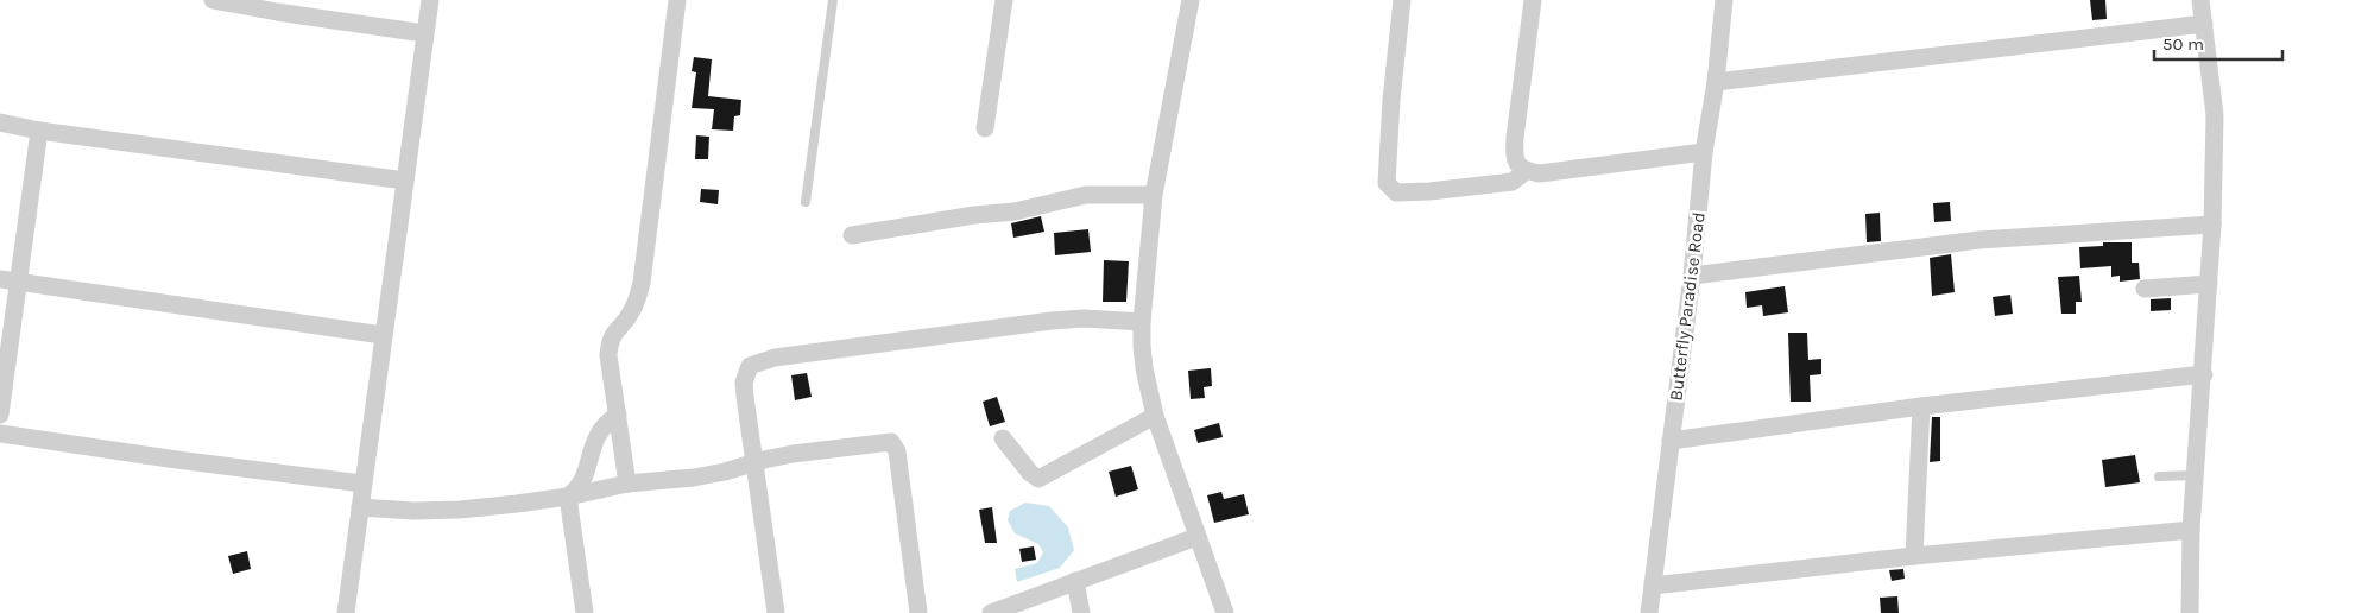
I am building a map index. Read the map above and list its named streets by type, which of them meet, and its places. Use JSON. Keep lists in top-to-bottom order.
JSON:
{
  "streets": {
    "street": ["Butterfly Paradise Road"]
  },
  "scale_bar": "50 m"
}
